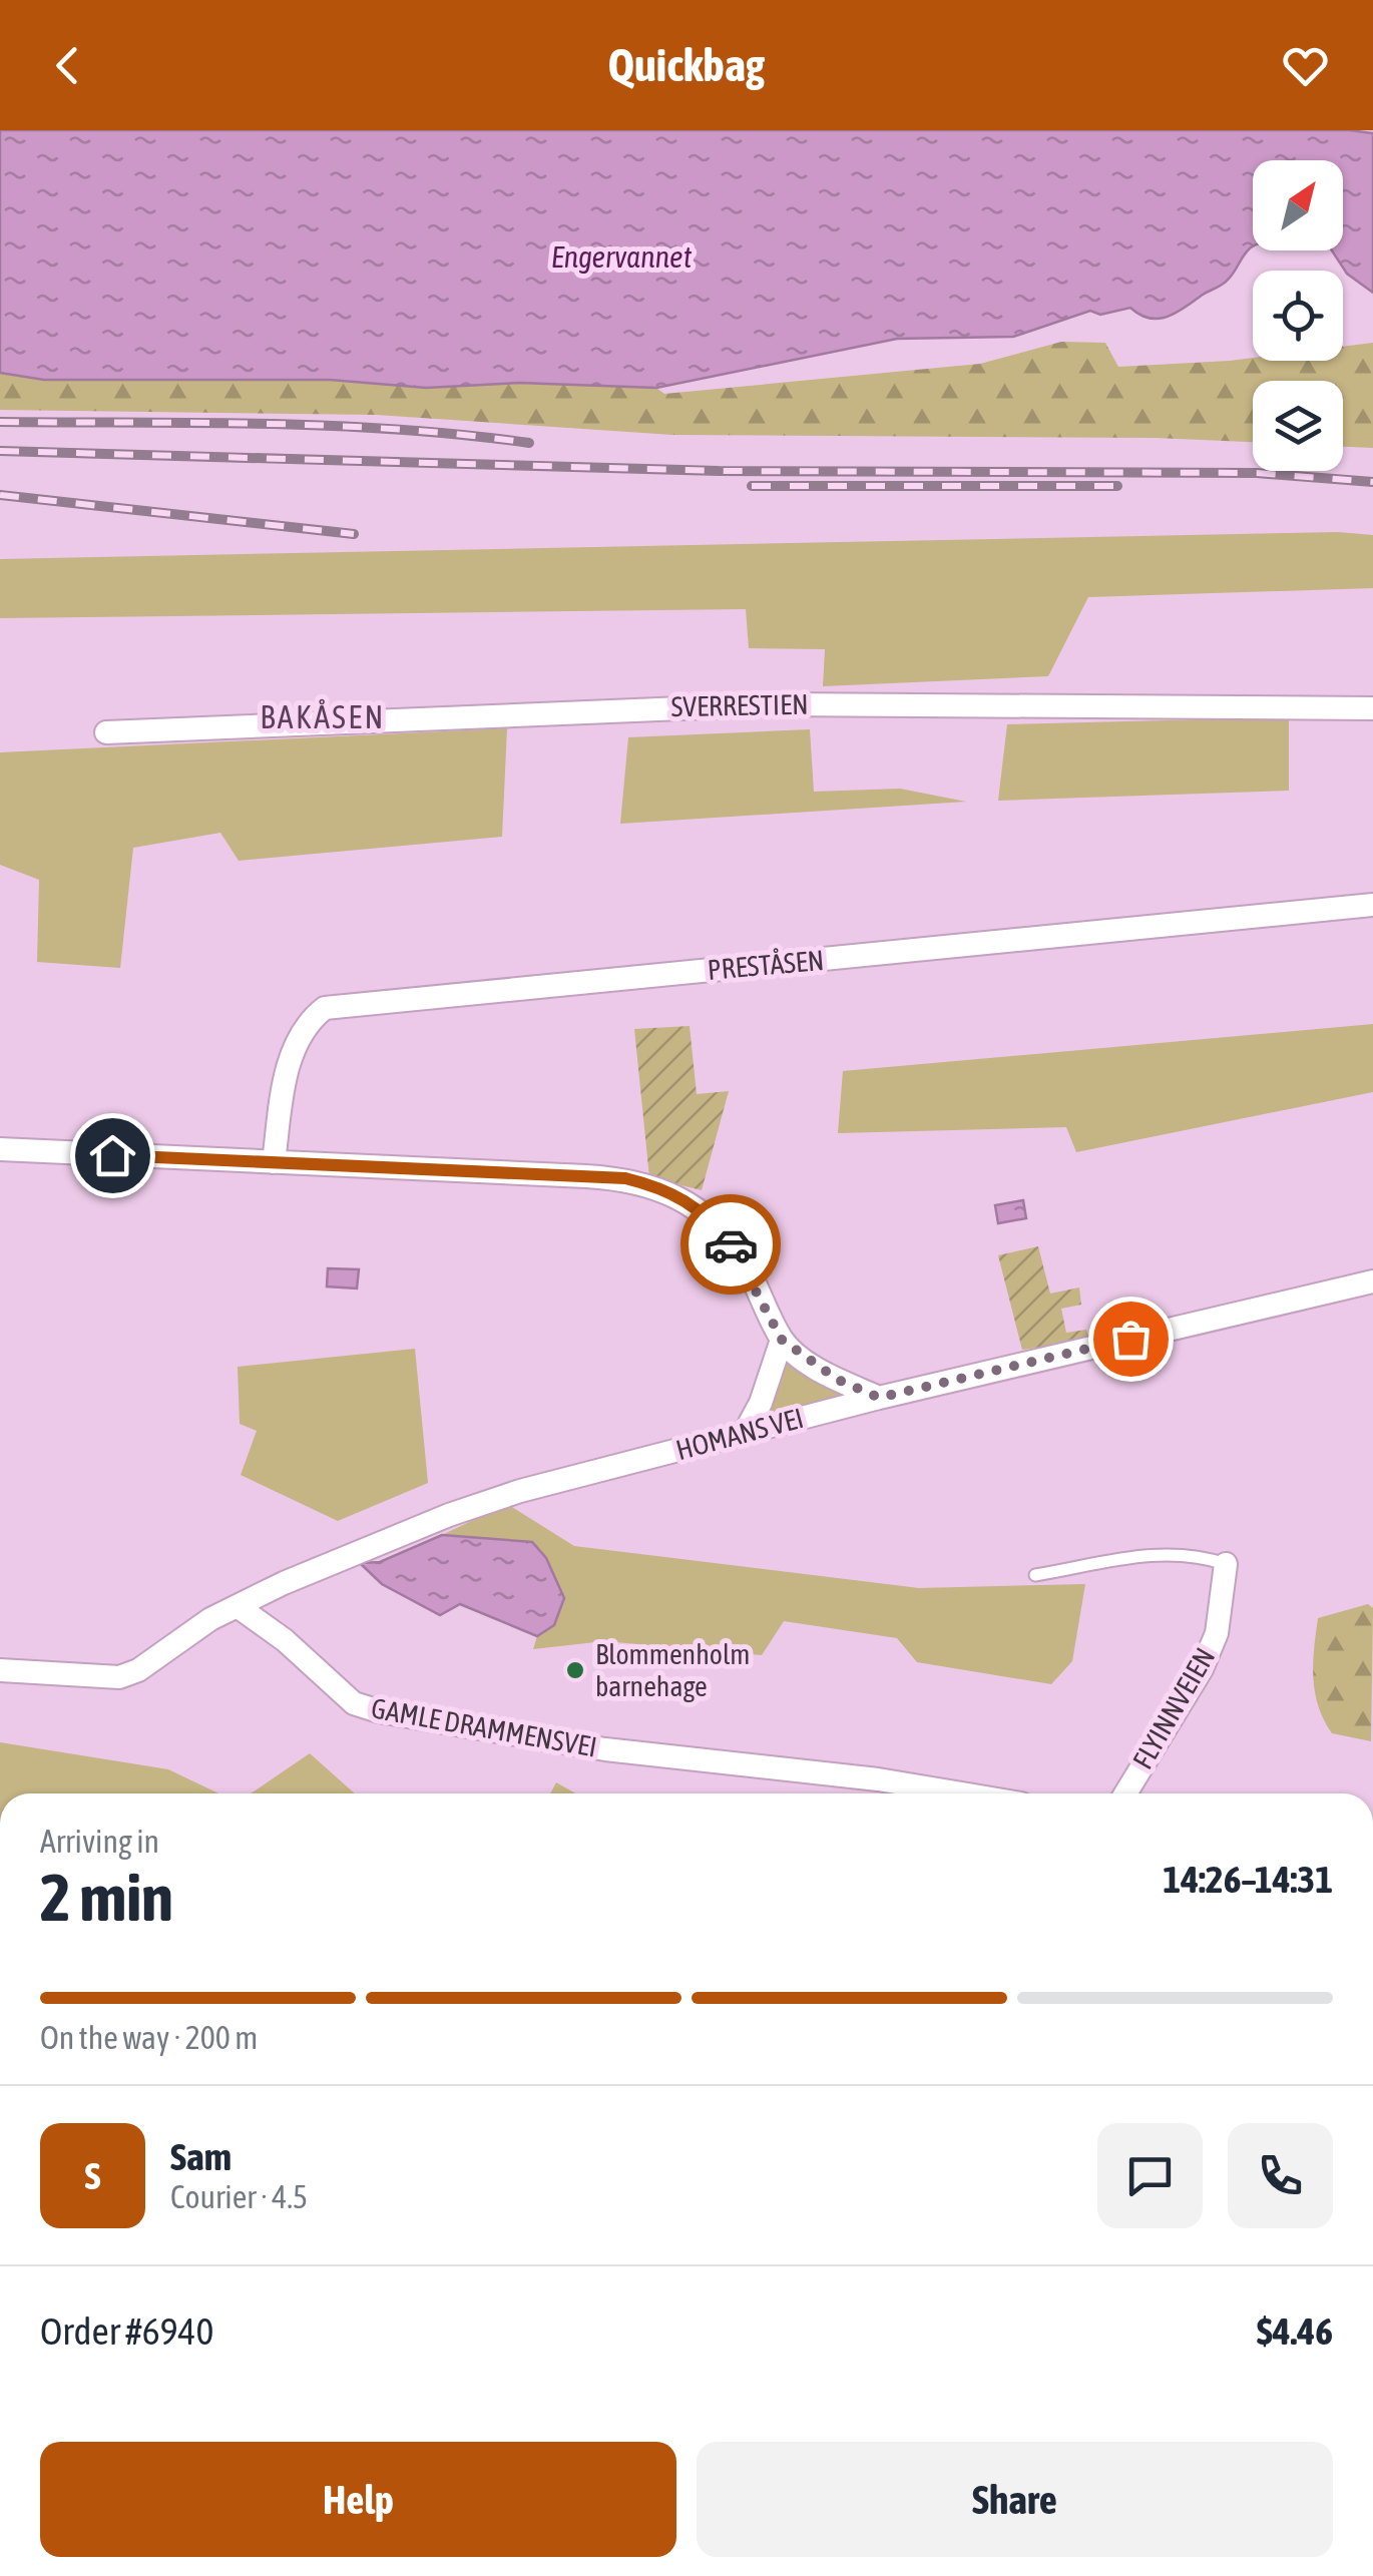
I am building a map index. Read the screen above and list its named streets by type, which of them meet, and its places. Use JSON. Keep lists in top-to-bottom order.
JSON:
{
  "streets": {
    "street": [
      "SVERRESTIEN",
      "PRESTÅSEN",
      "HOMANS VEI",
      "FLYINNVEIEN",
      "GAMLE DRAMMENSVEI"
    ]
  },
  "crossings": [
    ["HOMANS VEI", "GAMLE DRAMMENSVEI"]
  ],
  "districts": ["BAKÅSEN"],
  "water": ["Engervannet"],
  "places": ["Blommenholm barnehage"],
  "north": "top right",
  "page": {
    "header": "Quickbag",
    "heading": ["2 min", "Arriving in", "14:26–14:31"],
    "panel": [
      "Sam",
      "Courier · 4.5",
      "Order #6940",
      "$4.46"
    ],
    "bar": "On the way · 200 m",
    "round": "S",
    "buttons": ["Help", "Share"]
  }
}
